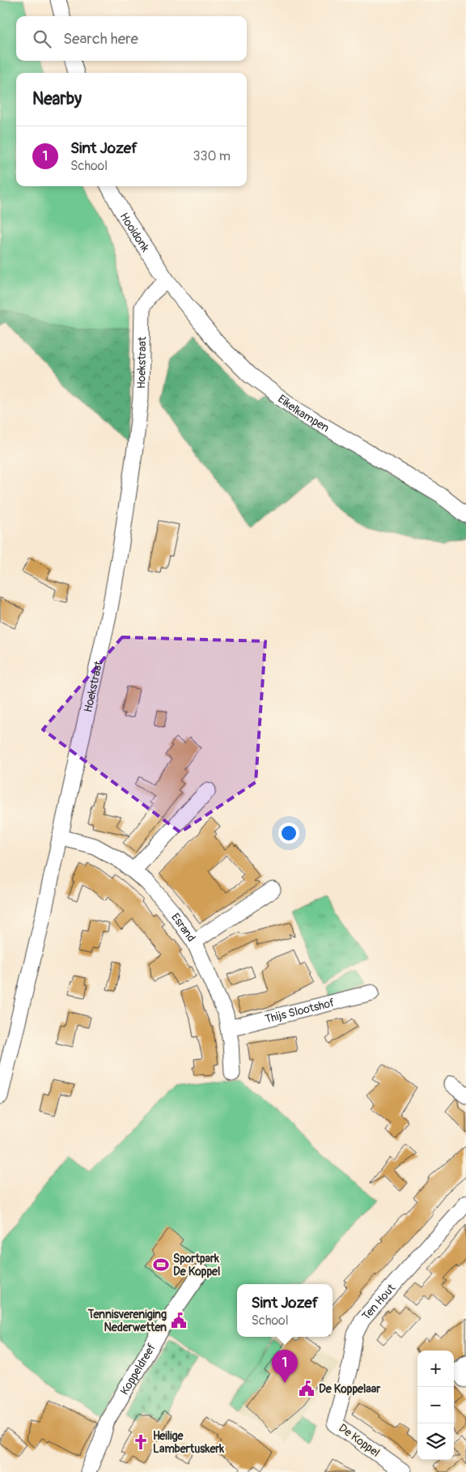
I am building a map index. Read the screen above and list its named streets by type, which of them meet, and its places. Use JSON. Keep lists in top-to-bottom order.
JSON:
{
  "streets": {
    "street": [
      "Hooidonk",
      "Hoekstraat",
      "Eikelkampen",
      "Esrand",
      "Thijs Slootshof",
      "Ten Hout",
      "Koppeldreef",
      "De Koppel"
    ]
  },
  "crossings": [
    ["Hooidonk", "Hoekstraat"],
    ["Hooidonk", "Eikelkampen"],
    ["Hoekstraat", "Eikelkampen"],
    ["Hoekstraat", "Esrand"],
    ["Esrand", "Thijs Slootshof"],
    ["Ten Hout", "De Koppel"]
  ],
  "places": {
    "sports": ["Sportpark De Koppel"],
    "public building": ["Tennisvereniging Nederwetten", "De Koppelaar"],
    "church": ["Heilige Lambertuskerk"]
  },
  "page": {
    "search": "Search here",
    "heading": "Nearby",
    "list": [
      {
        "mark": "1",
        "name": "Sint Jozef",
        "note": "School",
        "value": "330 m"
      }
    ],
    "popup": ["Sint Jozef", "School"],
    "pins": "1",
    "map_buttons": ["+", "−"]
  }
}
